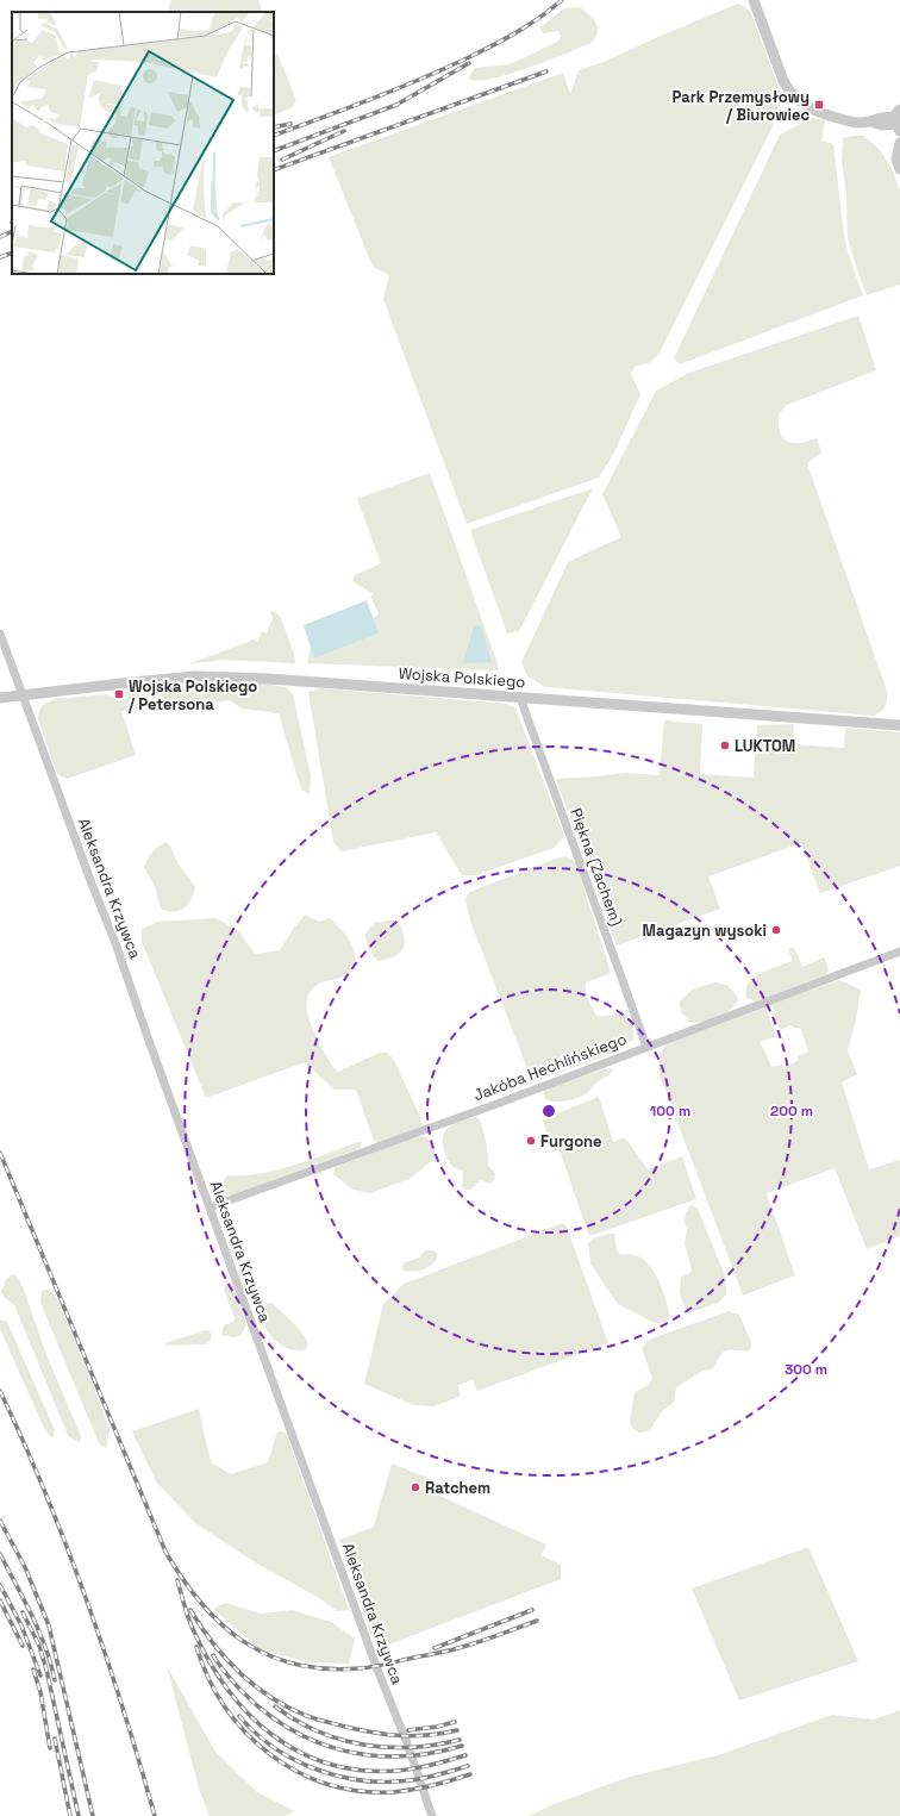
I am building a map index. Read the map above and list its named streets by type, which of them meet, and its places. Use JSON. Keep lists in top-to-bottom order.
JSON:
{
  "streets": {
    "street": [
      "Wojska Polskiego",
      "Piękna (Zachem)",
      "Aleksandra Krzywca",
      "Jakóba Hechlińskiego"
    ]
  },
  "crossings": [
    ["Wojska Polskiego", "Piękna (Zachem)"],
    ["Wojska Polskiego", "Aleksandra Krzywca"],
    ["Piękna (Zachem)", "Jakóba Hechlińskiego"],
    ["Aleksandra Krzywca", "Jakóba Hechlińskiego"]
  ],
  "places": {
    "transit": ["Park Przemysłowy / Biurowiec", "Wojska Polskiego / Petersona"],
    "other": [
      "LUKTOM",
      "Magazyn wysoki",
      "Furgone",
      "Ratchem"
    ]
  },
  "rings": ["100 m", "200 m", "300 m"]
}
